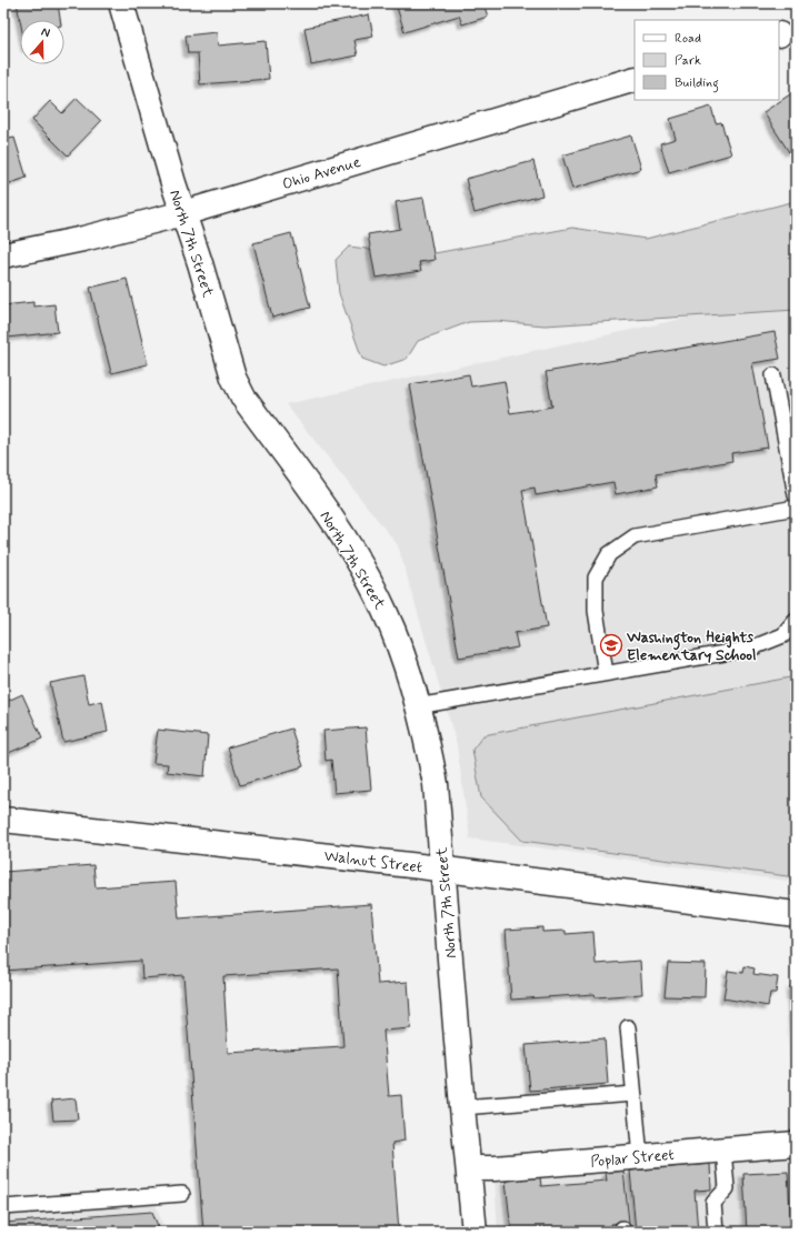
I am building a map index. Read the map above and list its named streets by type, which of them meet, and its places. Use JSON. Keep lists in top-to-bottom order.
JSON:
{
  "streets": {
    "street": [
      "Ohio Avenue",
      "North 7th Street",
      "Walnut Street",
      "Poplar Street"
    ]
  },
  "crossings": [
    ["Ohio Avenue", "North 7th Street"],
    ["North 7th Street", "Walnut Street"],
    ["North 7th Street", "Poplar Street"]
  ],
  "places": {
    "school or university": ["Washington Heights Elementary School"]
  },
  "legend": ["Road", "Park", "Building"],
  "north": "top"
}
